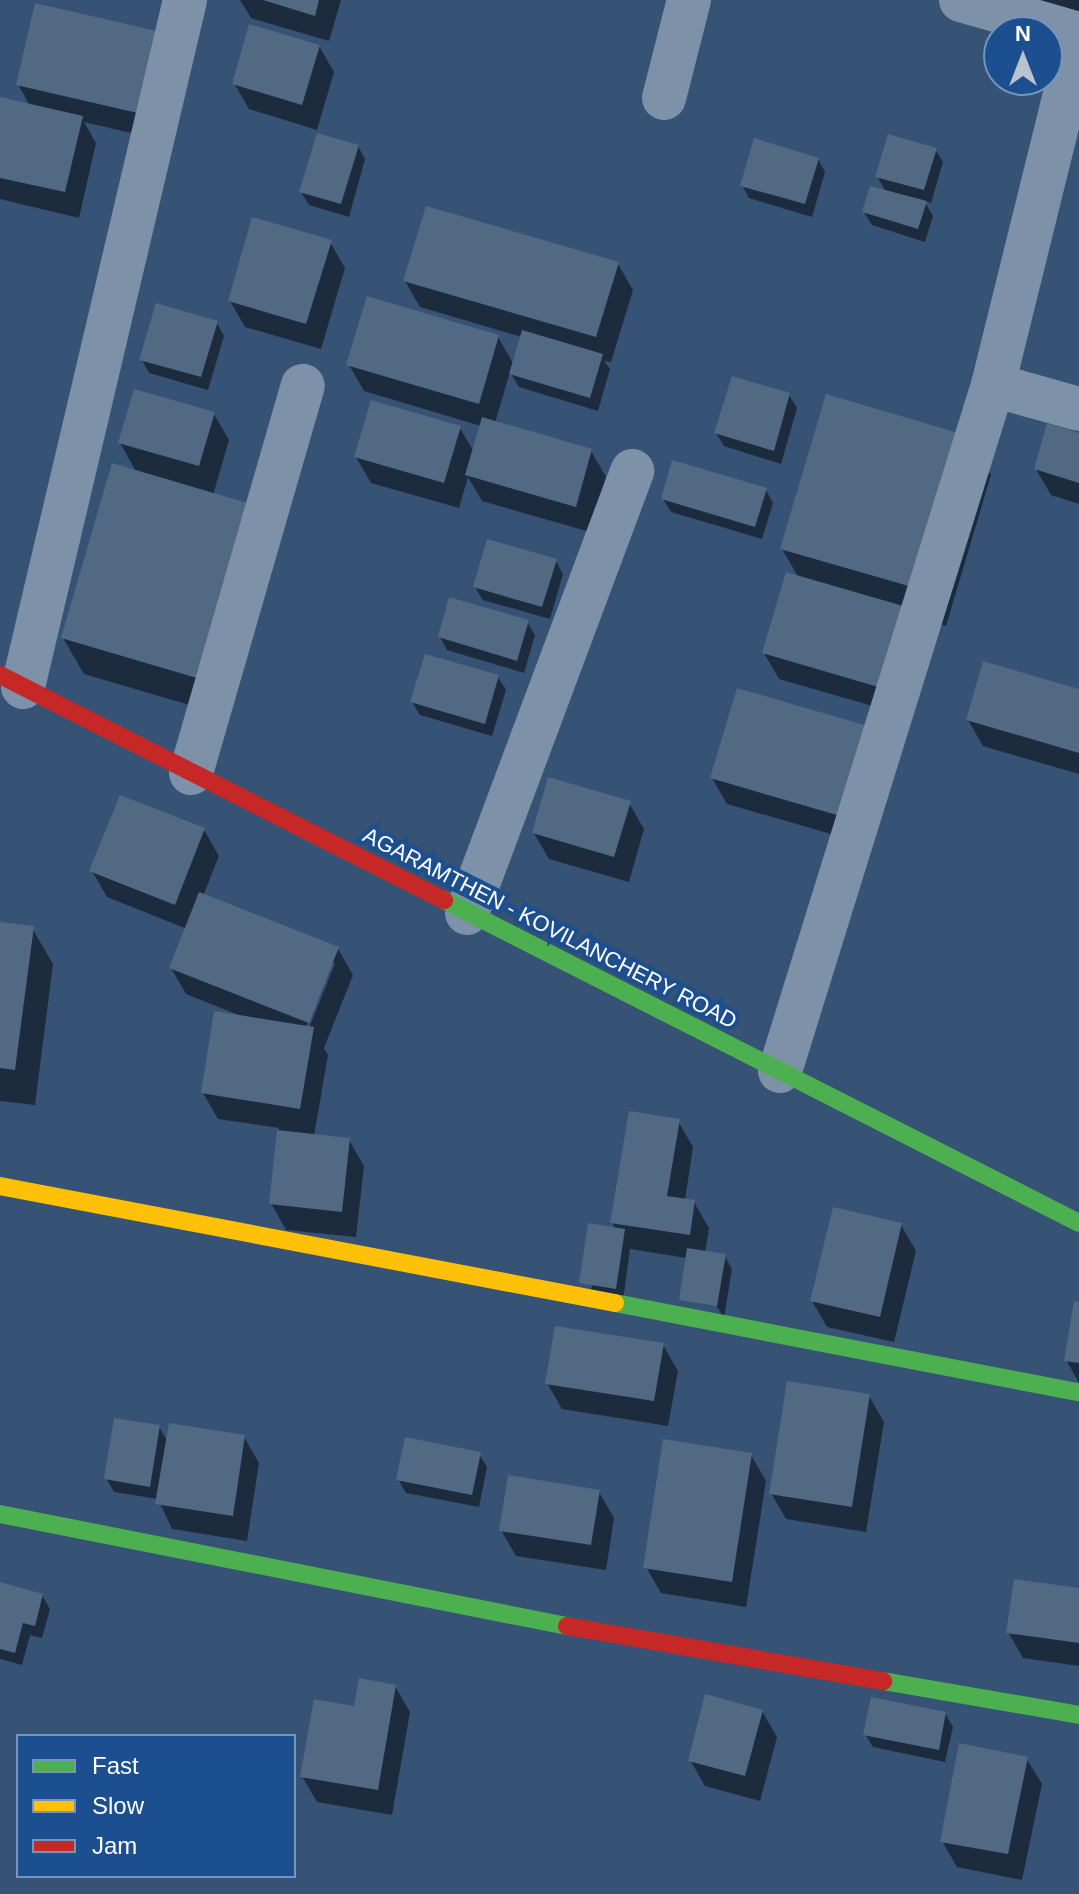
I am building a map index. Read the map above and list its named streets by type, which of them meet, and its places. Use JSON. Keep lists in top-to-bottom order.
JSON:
{
  "streets": {
    "street": ["AGARAMTHEN - KOVILANCHERY ROAD"]
  },
  "legend": ["Fast", "Slow", "Jam"],
  "north": "top"
}
